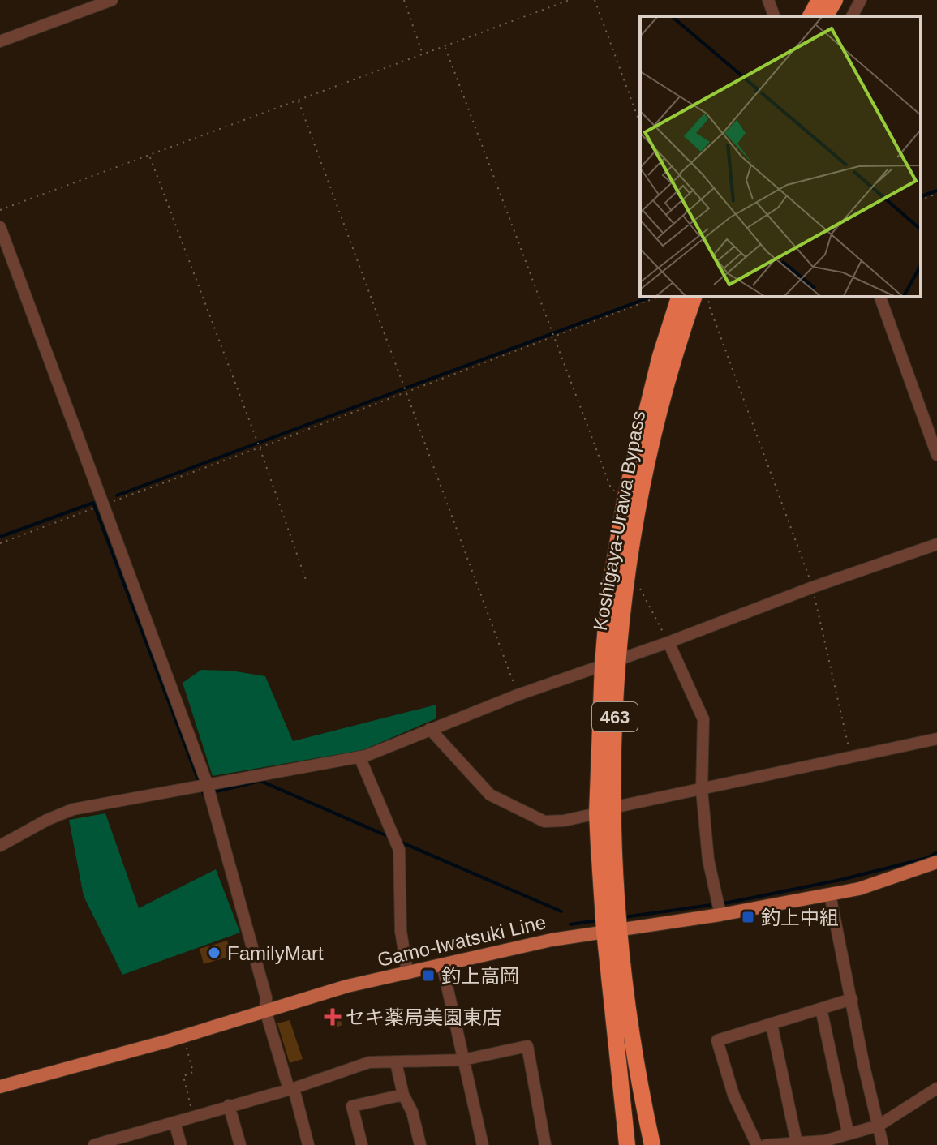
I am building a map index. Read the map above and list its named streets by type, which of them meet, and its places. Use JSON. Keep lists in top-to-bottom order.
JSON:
{
  "streets": {
    "highway": ["Koshigaya-Urawa Bypass", "463"],
    "main road": ["Gamo-Iwatsuki Line"]
  },
  "crossings": [
    ["Koshigaya-Urawa Bypass", "Gamo-Iwatsuki Line"]
  ],
  "places": {
    "transit": ["釣上中組", "釣上高岡"],
    "other": ["FamilyMart"],
    "health": ["セキ薬局美園東店"]
  }
}
